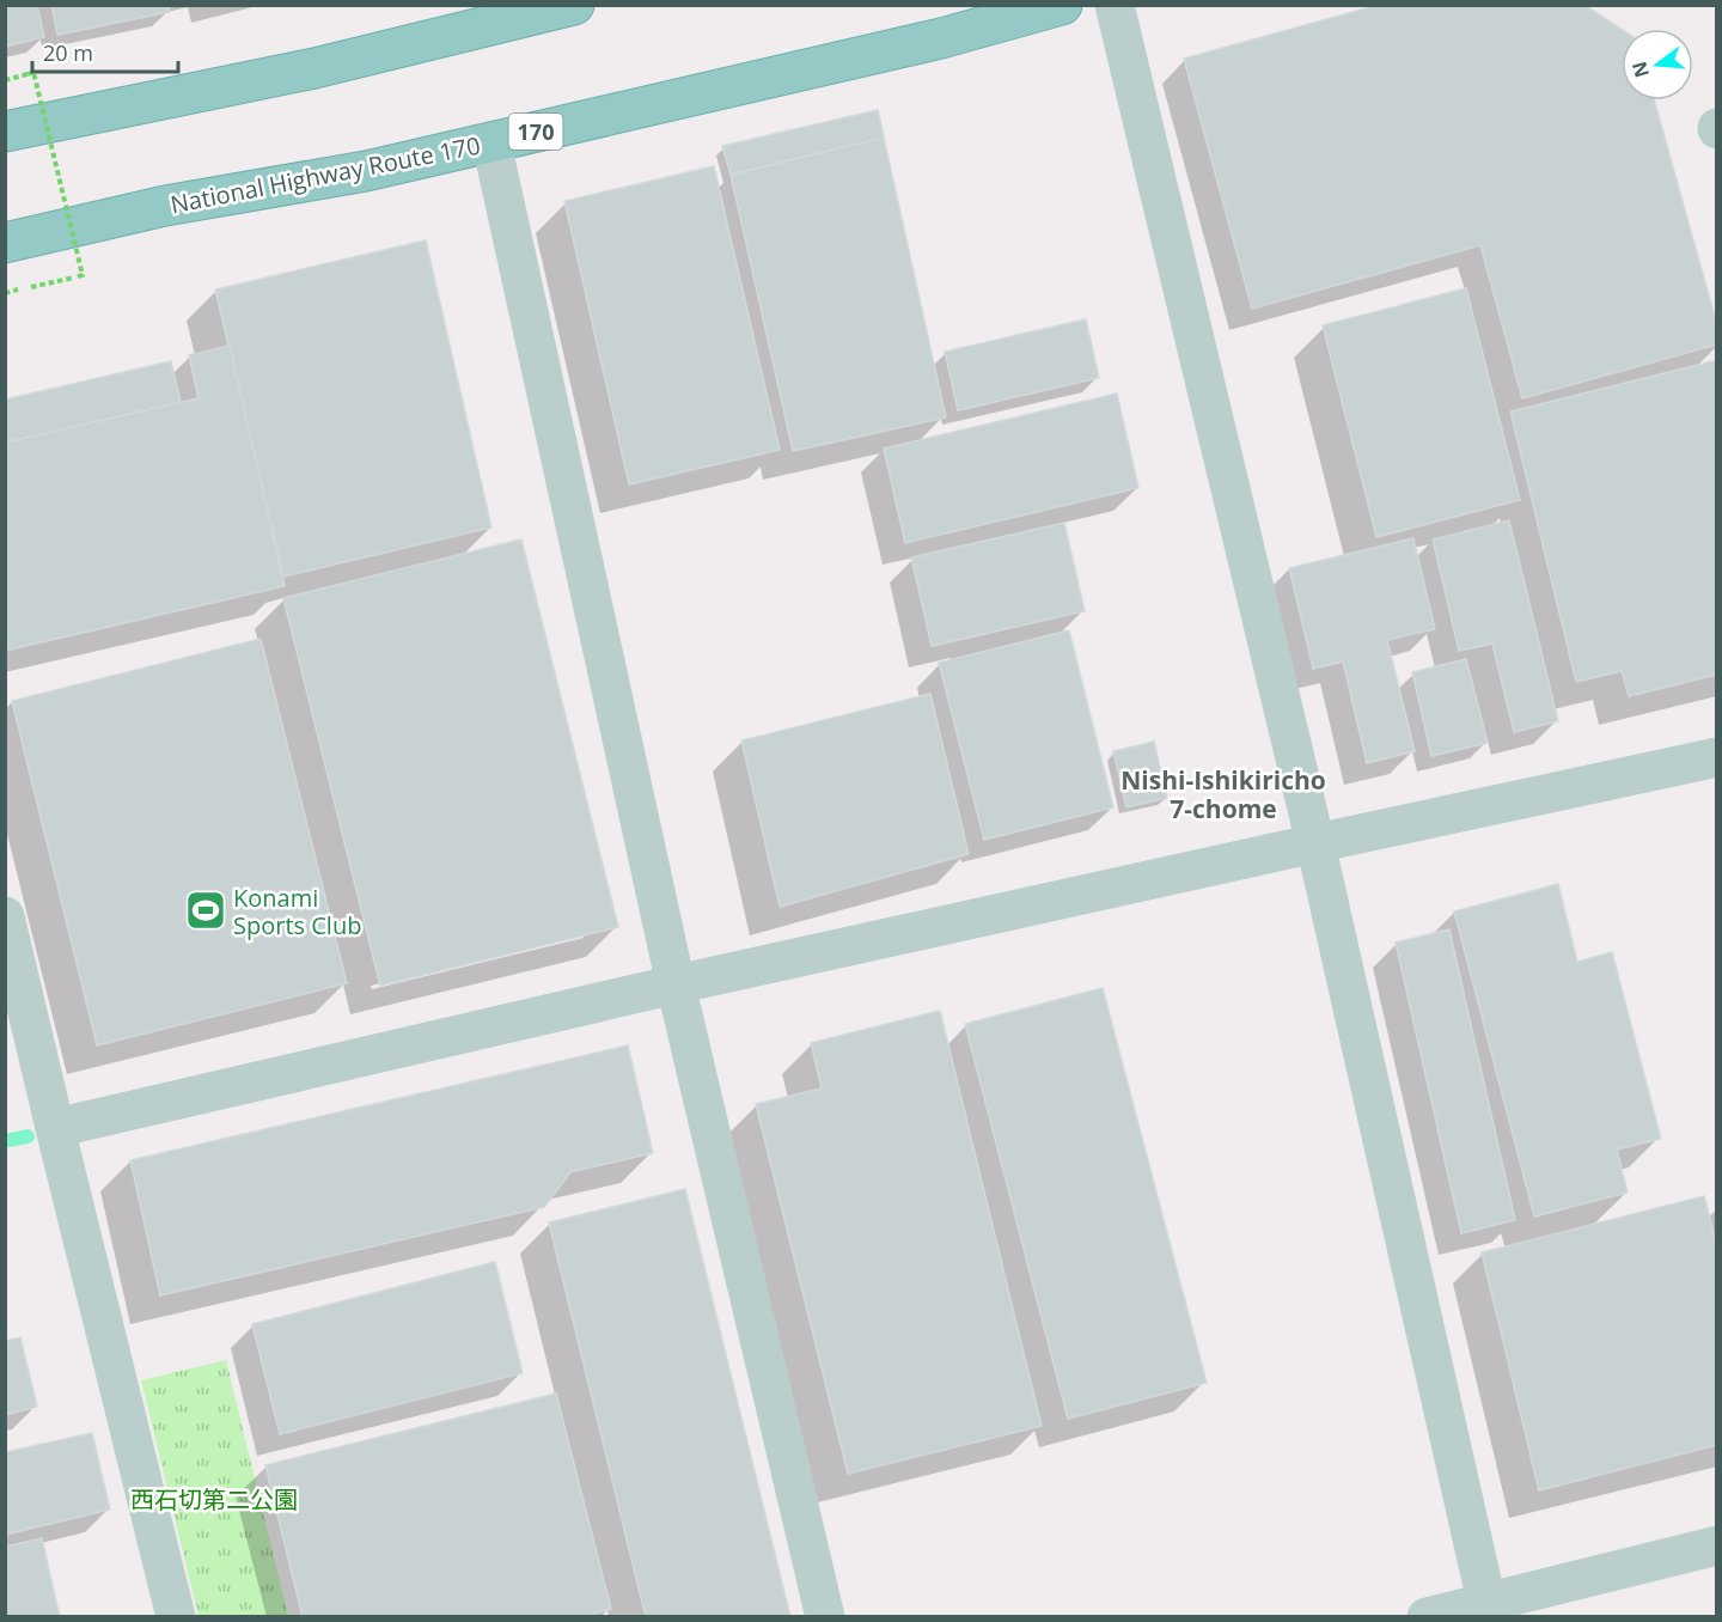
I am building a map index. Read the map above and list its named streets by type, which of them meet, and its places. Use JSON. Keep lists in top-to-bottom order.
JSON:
{
  "streets": {
    "highway": ["170", "National Highway Route 170"]
  },
  "districts": ["Nishi-Ishikiricho 7-chome"],
  "parks": ["西石切第二公園"],
  "places": {
    "sports": ["Konami Sports Club"]
  },
  "scale_bar": "20 m",
  "north": "left"
}
